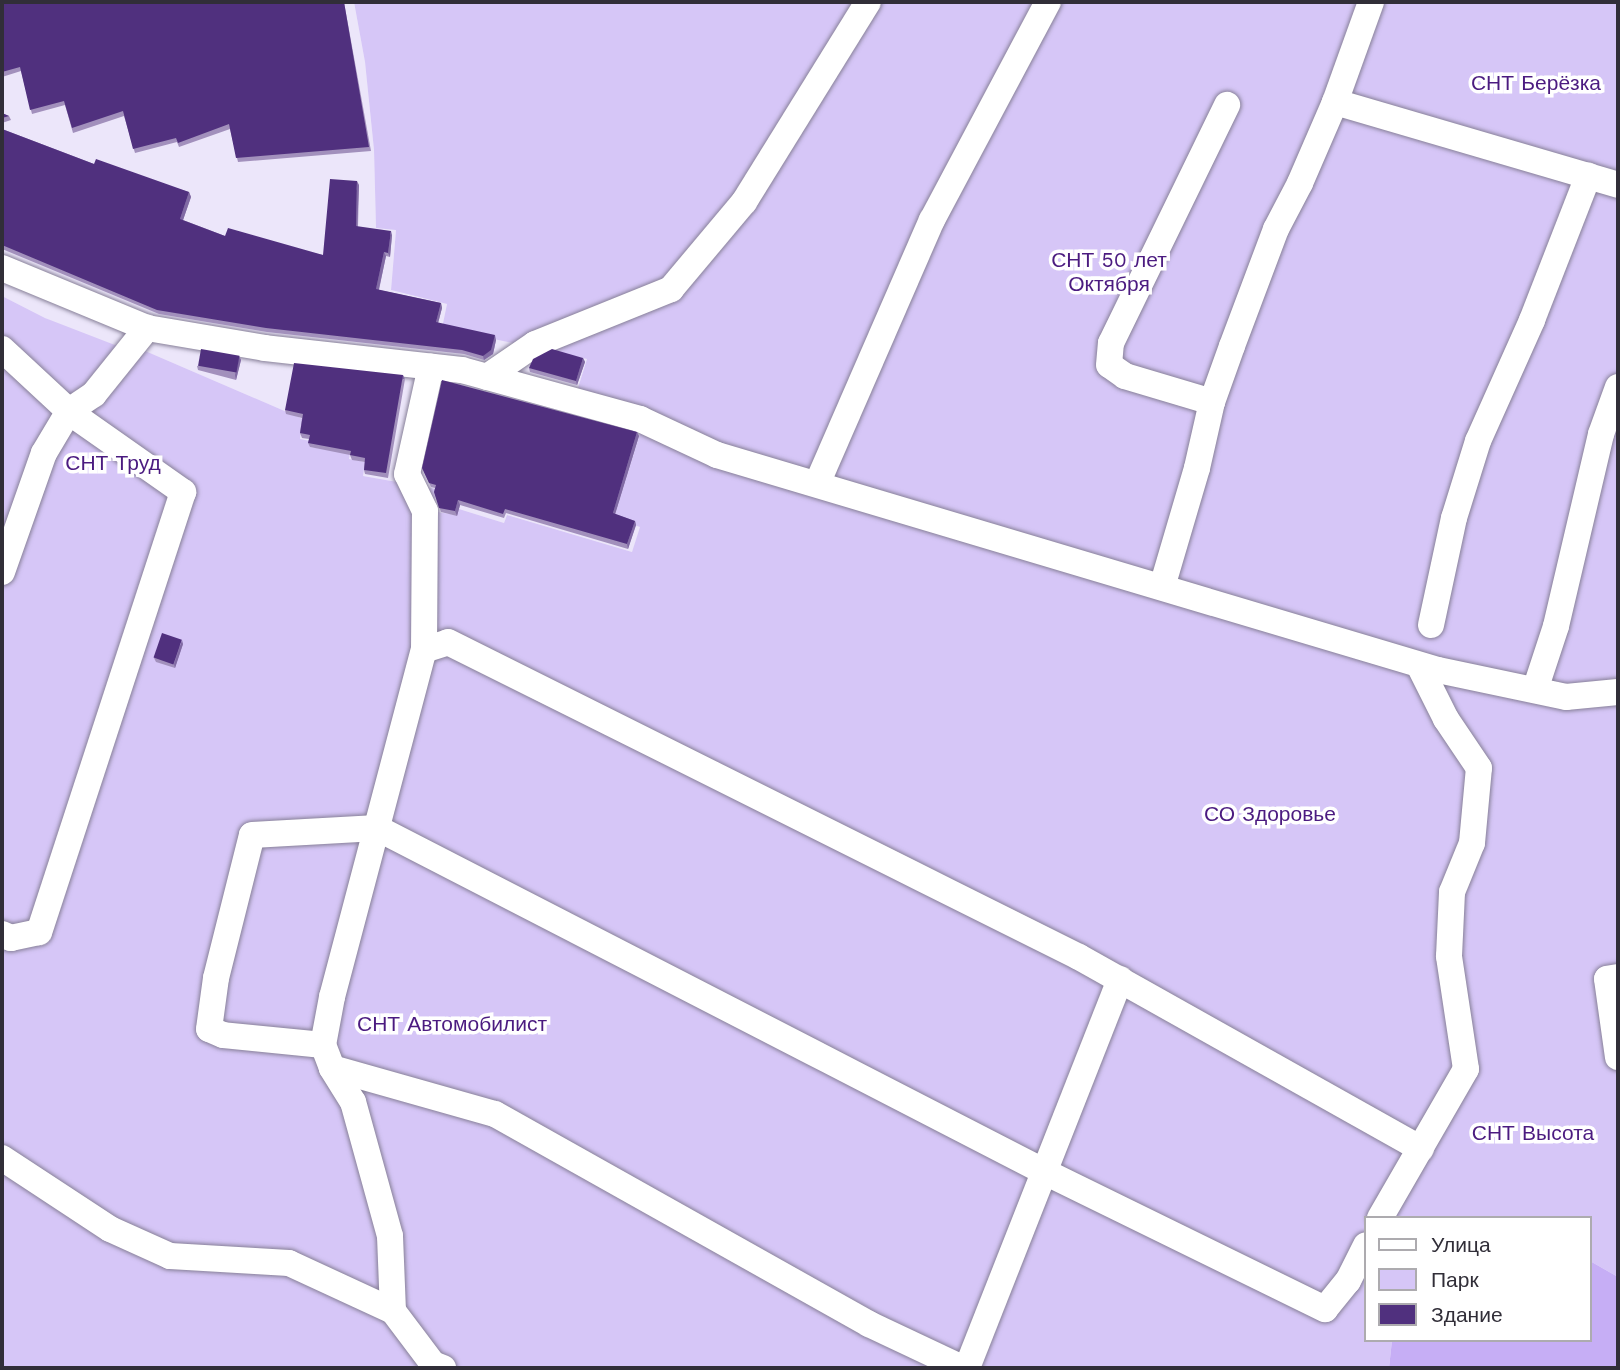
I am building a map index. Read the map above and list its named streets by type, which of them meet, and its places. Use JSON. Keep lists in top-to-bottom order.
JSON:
{
  "parks": [
    "СНТ Берёзка",
    "СНТ 50 лет Октября",
    "СНТ Труд",
    "СО Здоровье",
    "СНТ Автомобилист",
    "СНТ Высота"
  ],
  "legend": ["Улица", "Парк", "Здание"]
}
